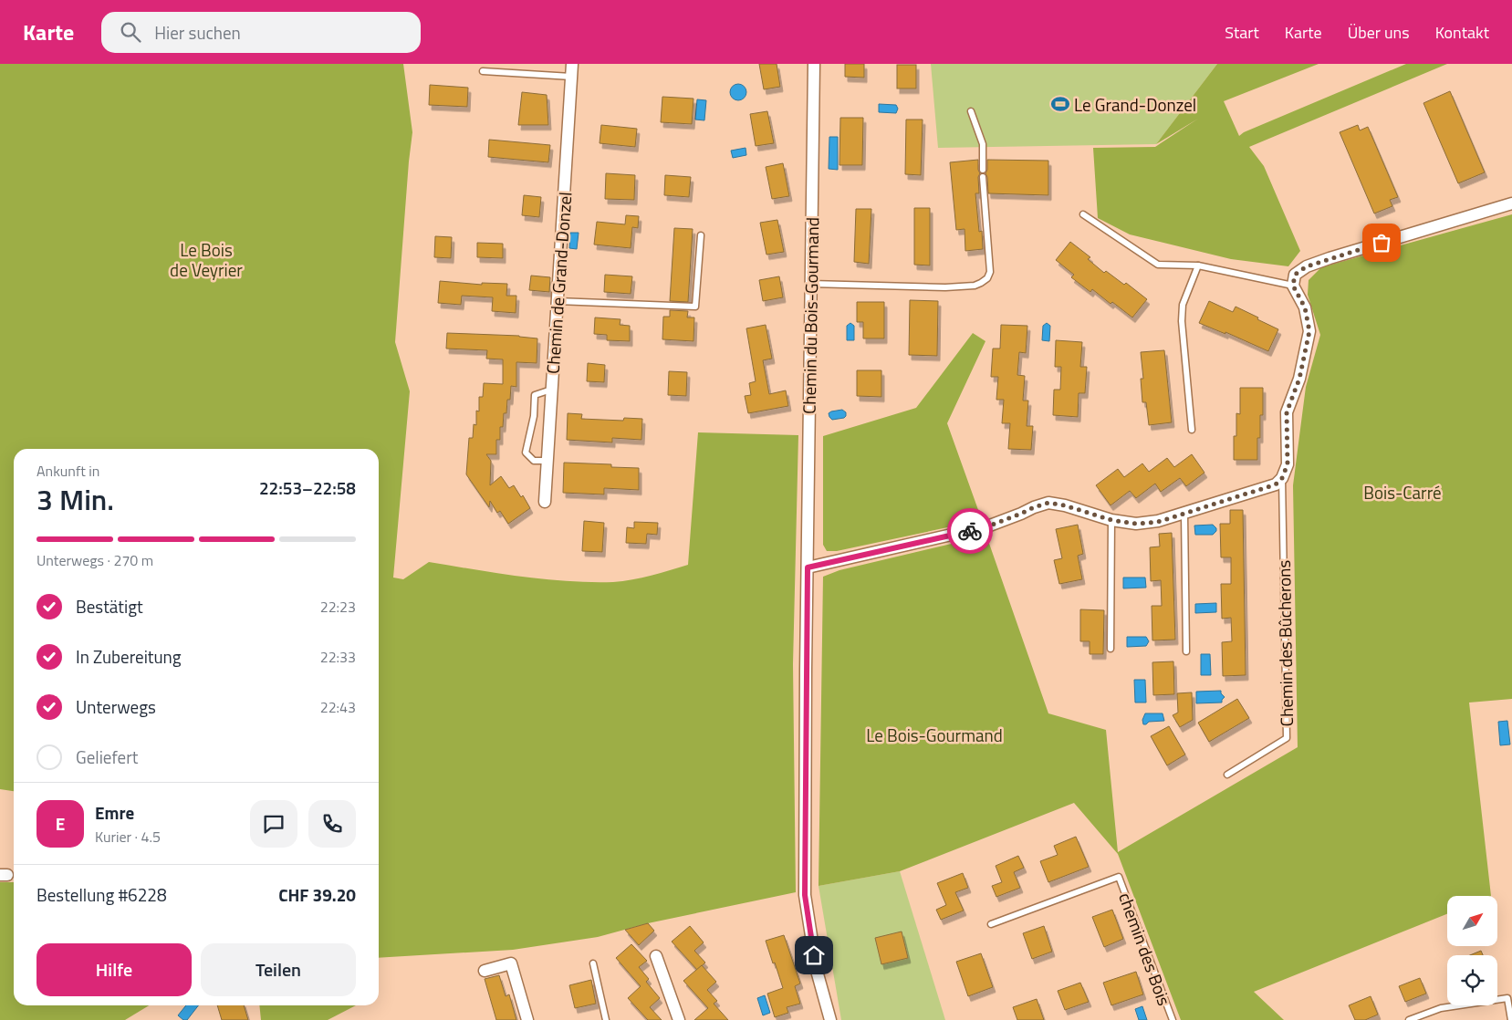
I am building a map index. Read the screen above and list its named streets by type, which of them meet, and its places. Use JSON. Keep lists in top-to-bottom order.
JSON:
{
  "streets": {
    "street": ["Chemin de Grand-Donzel", "Chemin du Bois-Gourmand", "Chemin des Bûcherons"],
    "lane": ["chemin des Bois"]
  },
  "parks": ["Le Bois de Veyrier", "Bois-Carré", "Le Bois-Gourmand"],
  "places": {
    "sports": ["Le Grand-Donzel"]
  },
  "north": "top right",
  "page": {
    "header": "Karte",
    "search": "Hier suchen",
    "nav": [
      "Start",
      "Karte",
      "Über uns",
      "Kontakt"
    ],
    "heading": ["3 Min.", "Ankunft in", "22:53–22:58"],
    "panel": [
      "Emre",
      "Kurier · 4.5",
      "Bestellung #6228",
      "CHF 39.20"
    ],
    "bar": "Unterwegs · 270 m",
    "list": [
      ["Bestätigt", "22:23"],
      ["In Zubereitung", "22:33"],
      ["Unterwegs", "22:43"],
      "Geliefert"
    ],
    "round": "E",
    "buttons": ["Hilfe", "Teilen"]
  }
}
